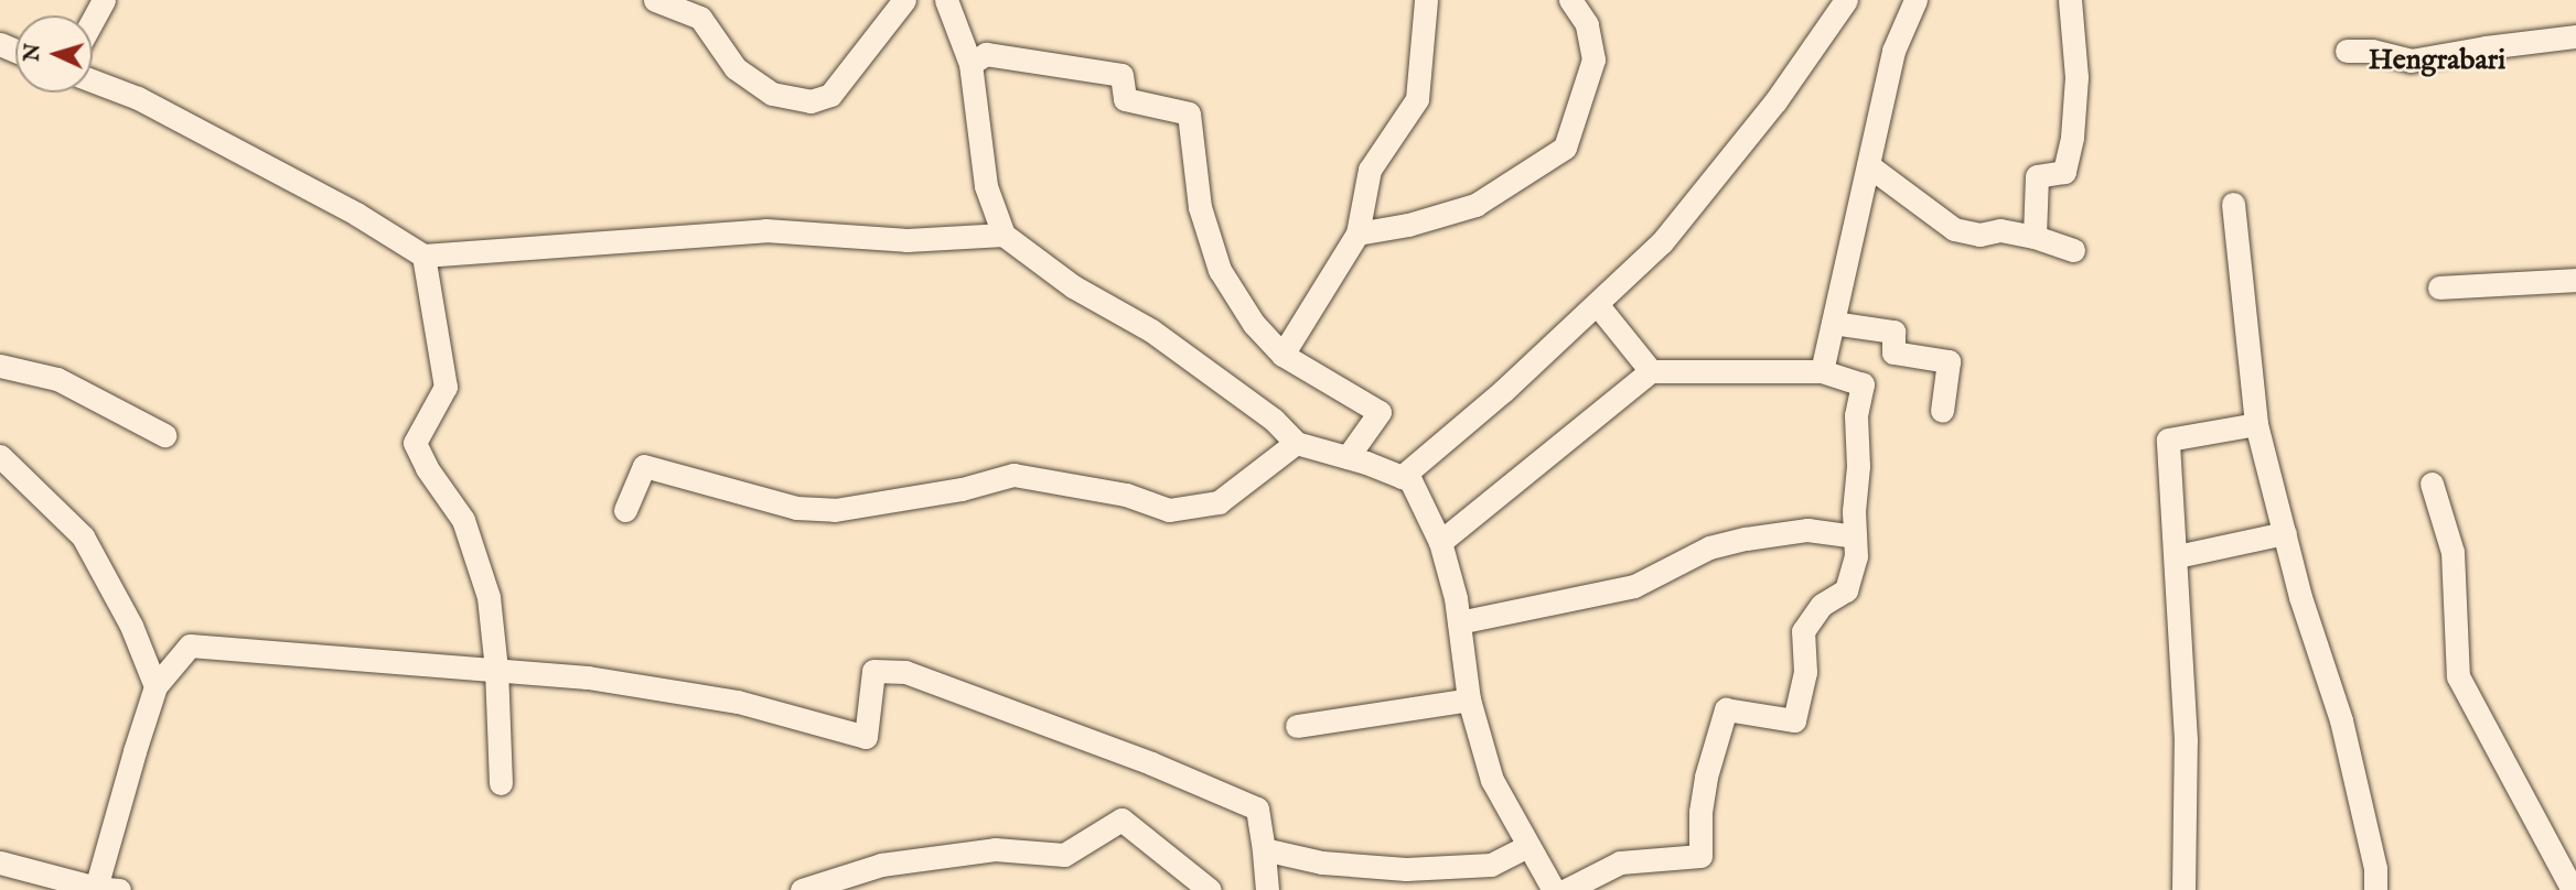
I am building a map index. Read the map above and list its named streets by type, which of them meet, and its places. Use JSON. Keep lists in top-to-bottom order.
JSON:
{
  "districts": ["Hengrabari"],
  "north": "left"
}
